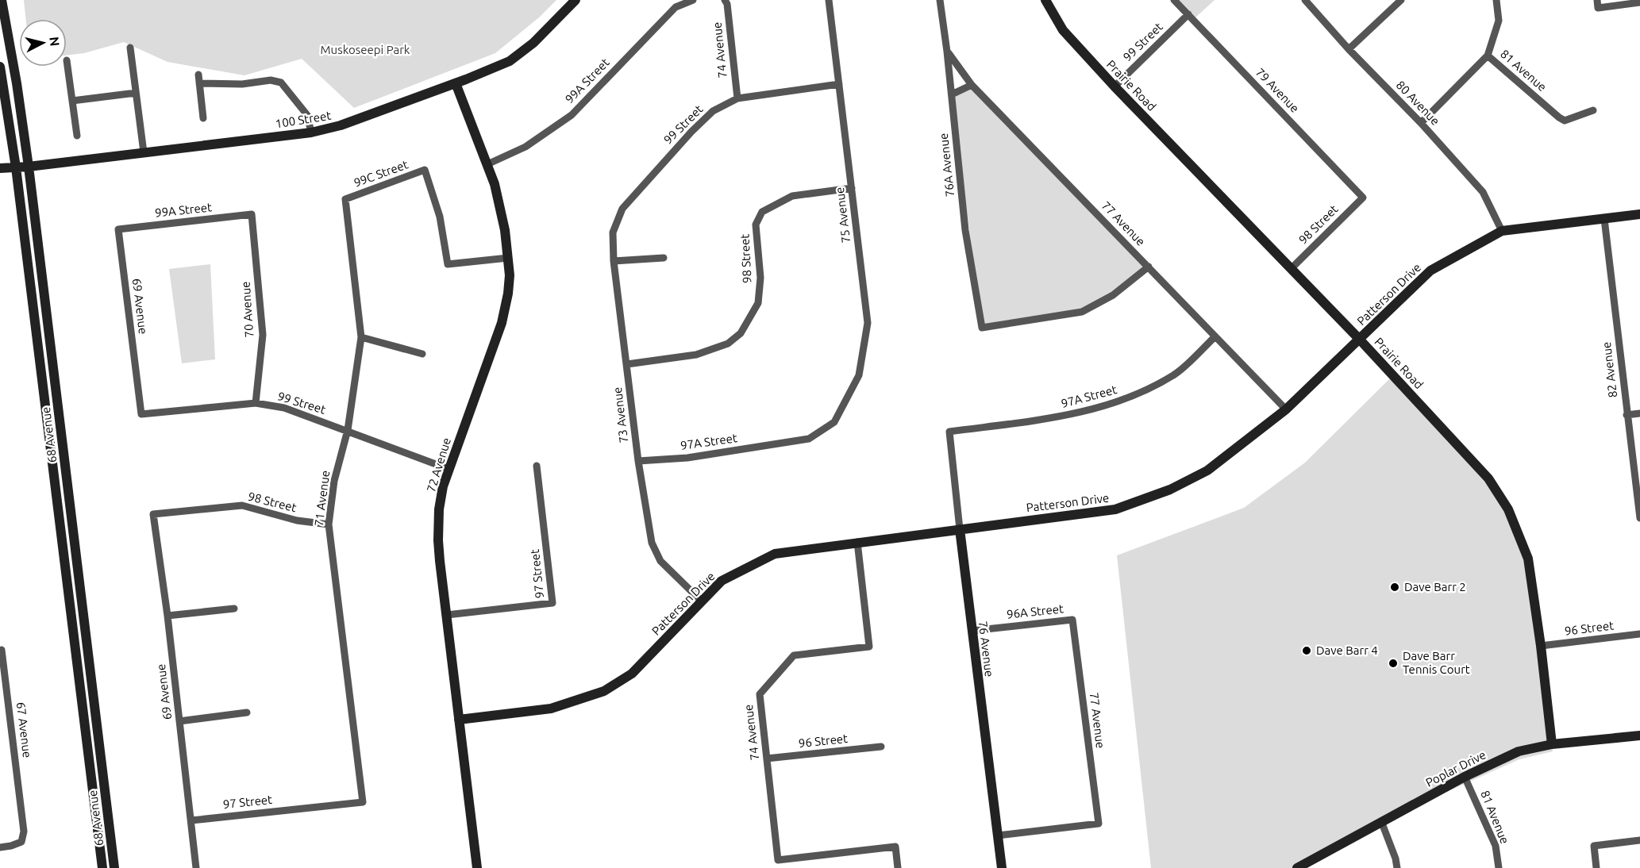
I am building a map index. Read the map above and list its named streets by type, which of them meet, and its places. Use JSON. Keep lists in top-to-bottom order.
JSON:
{
  "streets": {
    "street": [
      "99 Street",
      "74 Avenue",
      "81 Avenue",
      "99A Street",
      "Prairie Road",
      "79 Avenue",
      "80 Avenue",
      "100 Street",
      "76A Avenue",
      "99C Street",
      "75 Avenue",
      "77 Avenue",
      "98 Street",
      "Patterson Drive",
      "69 Avenue",
      "70 Avenue",
      "82 Avenue",
      "97A Street",
      "73 Avenue",
      "68 Avenue",
      "72 Avenue",
      "71 Avenue",
      "97 Street",
      "96A Street",
      "96 Street",
      "76 Avenue",
      "67 Avenue",
      "Poplar Drive"
    ]
  },
  "crossings": [
    ["99 Street", "74 Avenue"],
    ["99 Street", "Prairie Road"],
    ["99 Street", "79 Avenue"],
    ["99 Street", "75 Avenue"],
    ["99 Street", "69 Avenue"],
    ["99 Street", "70 Avenue"],
    ["99 Street", "73 Avenue"],
    ["99 Street", "72 Avenue"],
    ["99 Street", "71 Avenue"],
    ["74 Avenue", "Patterson Drive"],
    ["74 Avenue", "96 Street"],
    ["81 Avenue", "Poplar Drive"],
    ["99A Street", "69 Avenue"],
    ["99A Street", "70 Avenue"],
    ["99A Street", "72 Avenue"],
    ["Prairie Road", "98 Street"],
    ["Prairie Road", "Patterson Drive"],
    ["Prairie Road", "96 Street"],
    ["Prairie Road", "Poplar Drive"],
    ["79 Avenue", "98 Street"],
    ["80 Avenue", "Patterson Drive"],
    ["100 Street", "68 Avenue"],
    ["100 Street", "72 Avenue"],
    ["76A Avenue", "77 Avenue"],
    ["99C Street", "72 Avenue"],
    ["99C Street", "71 Avenue"],
    ["75 Avenue", "98 Street"],
    ["75 Avenue", "97A Street"],
    ["77 Avenue", "Patterson Drive"],
    ["77 Avenue", "97A Street"],
    ["77 Avenue", "96A Street"],
    ["77 Avenue", "76 Avenue"],
    ["98 Street", "69 Avenue"],
    ["98 Street", "73 Avenue"],
    ["98 Street", "71 Avenue"],
    ["Patterson Drive", "82 Avenue"],
    ["Patterson Drive", "73 Avenue"],
    ["Patterson Drive", "72 Avenue"],
    ["Patterson Drive", "76 Avenue"],
    ["69 Avenue", "97 Street"],
    ["97A Street", "73 Avenue"],
    ["97A Street", "76 Avenue"],
    ["72 Avenue", "97 Street"],
    ["71 Avenue", "97 Street"],
    ["96A Street", "76 Avenue"]
  ],
  "parks": ["Muskoseepi Park"],
  "places": ["Dave Barr 2", "Dave Barr 4", "Dave Barr Tennis Court"],
  "north": "right"
}
